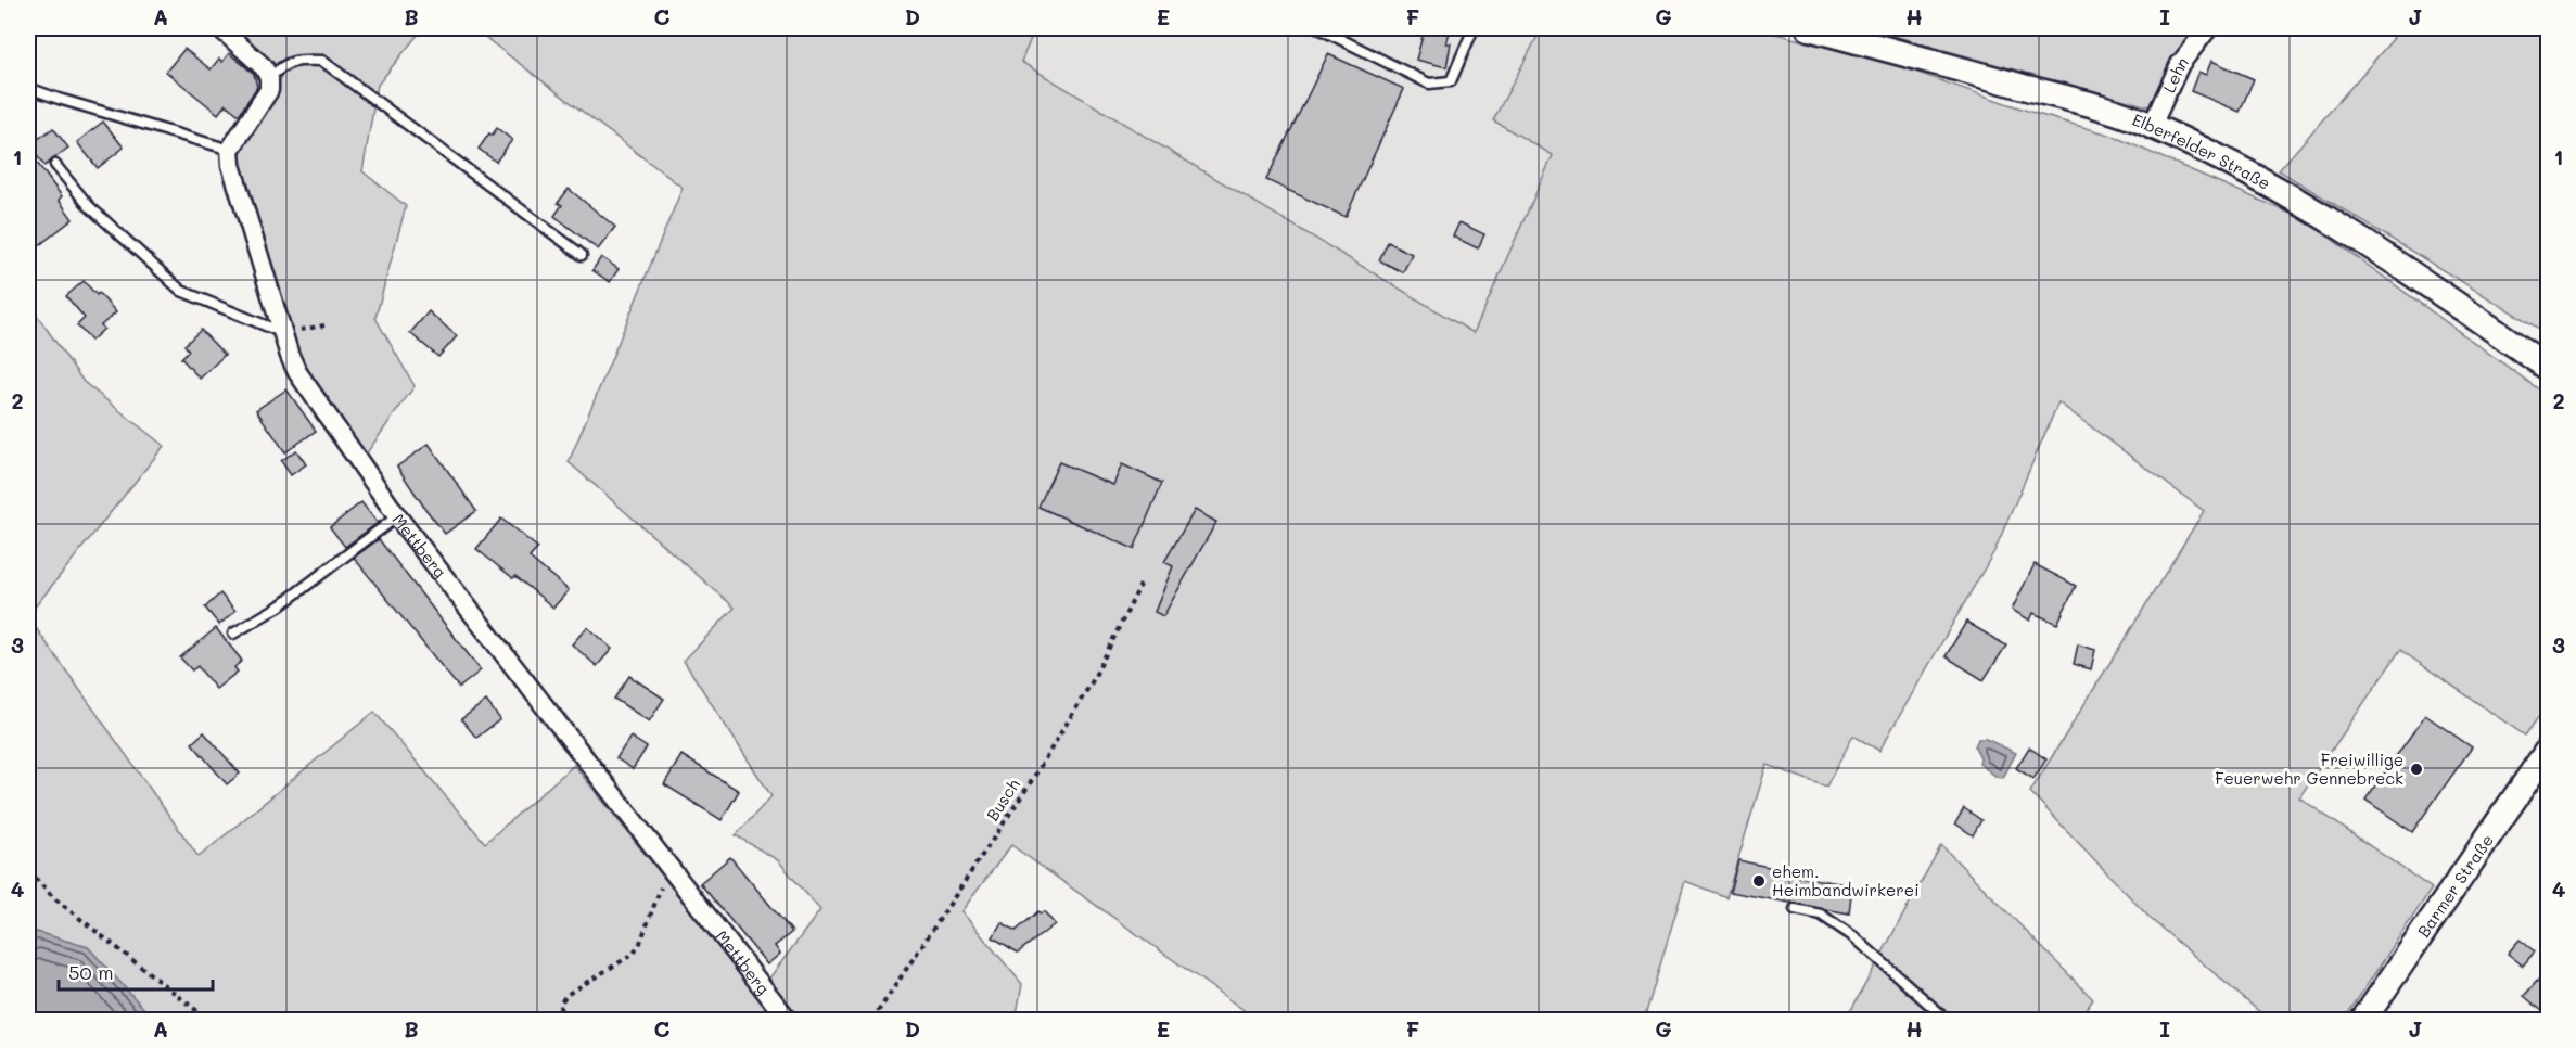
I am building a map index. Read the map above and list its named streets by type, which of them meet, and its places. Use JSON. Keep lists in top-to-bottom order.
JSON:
{
  "streets": {
    "main road": ["Elberfelder Straße", "Barmer Straße"],
    "street": ["Lehn", "Mettberg"],
    "path": ["Busch"]
  },
  "crossings": [
    ["Lehn", "Elberfelder Straße"]
  ],
  "places": ["Freiwillige Feuerwehr Gennebreck", "ehem. Heimbandwirkerei"],
  "scale_bar": "50 m",
  "grid": {
    "columns": [
      "A",
      "B",
      "C",
      "D",
      "E",
      "F",
      "G",
      "H",
      "I",
      "J"
    ],
    "rows": [
      "1",
      "2",
      "3",
      "4"
    ]
  }
}
